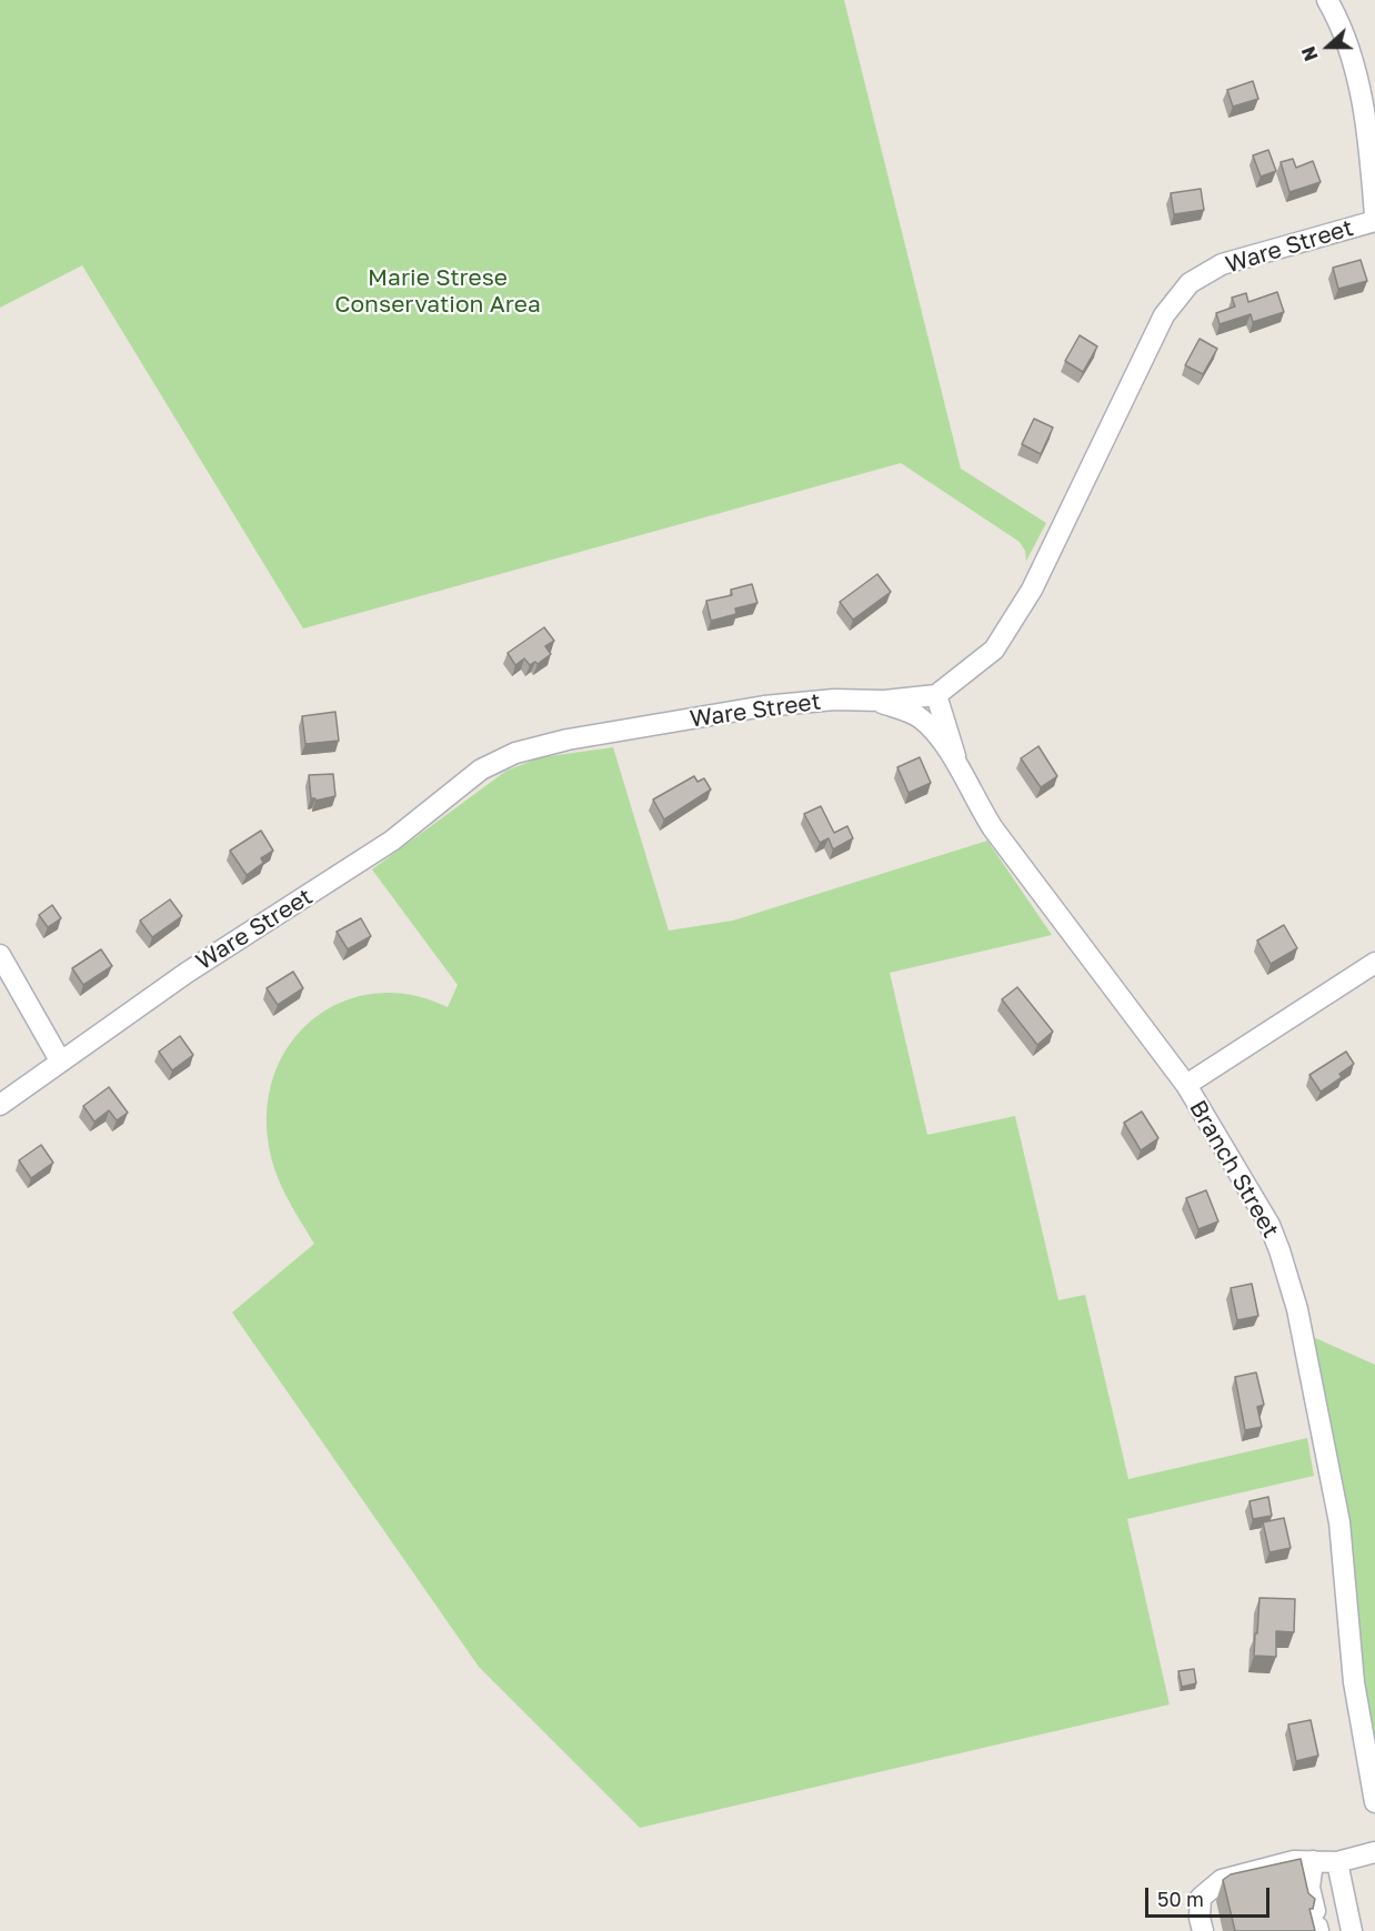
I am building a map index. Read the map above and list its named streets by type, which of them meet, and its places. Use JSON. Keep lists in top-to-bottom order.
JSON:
{
  "streets": {
    "street": ["Ware Street", "Branch Street"]
  },
  "crossings": [
    ["Ware Street", "Branch Street"]
  ],
  "parks": ["Marie Strese Conservation Area"],
  "scale_bar": "50 m",
  "north": "left"
}
